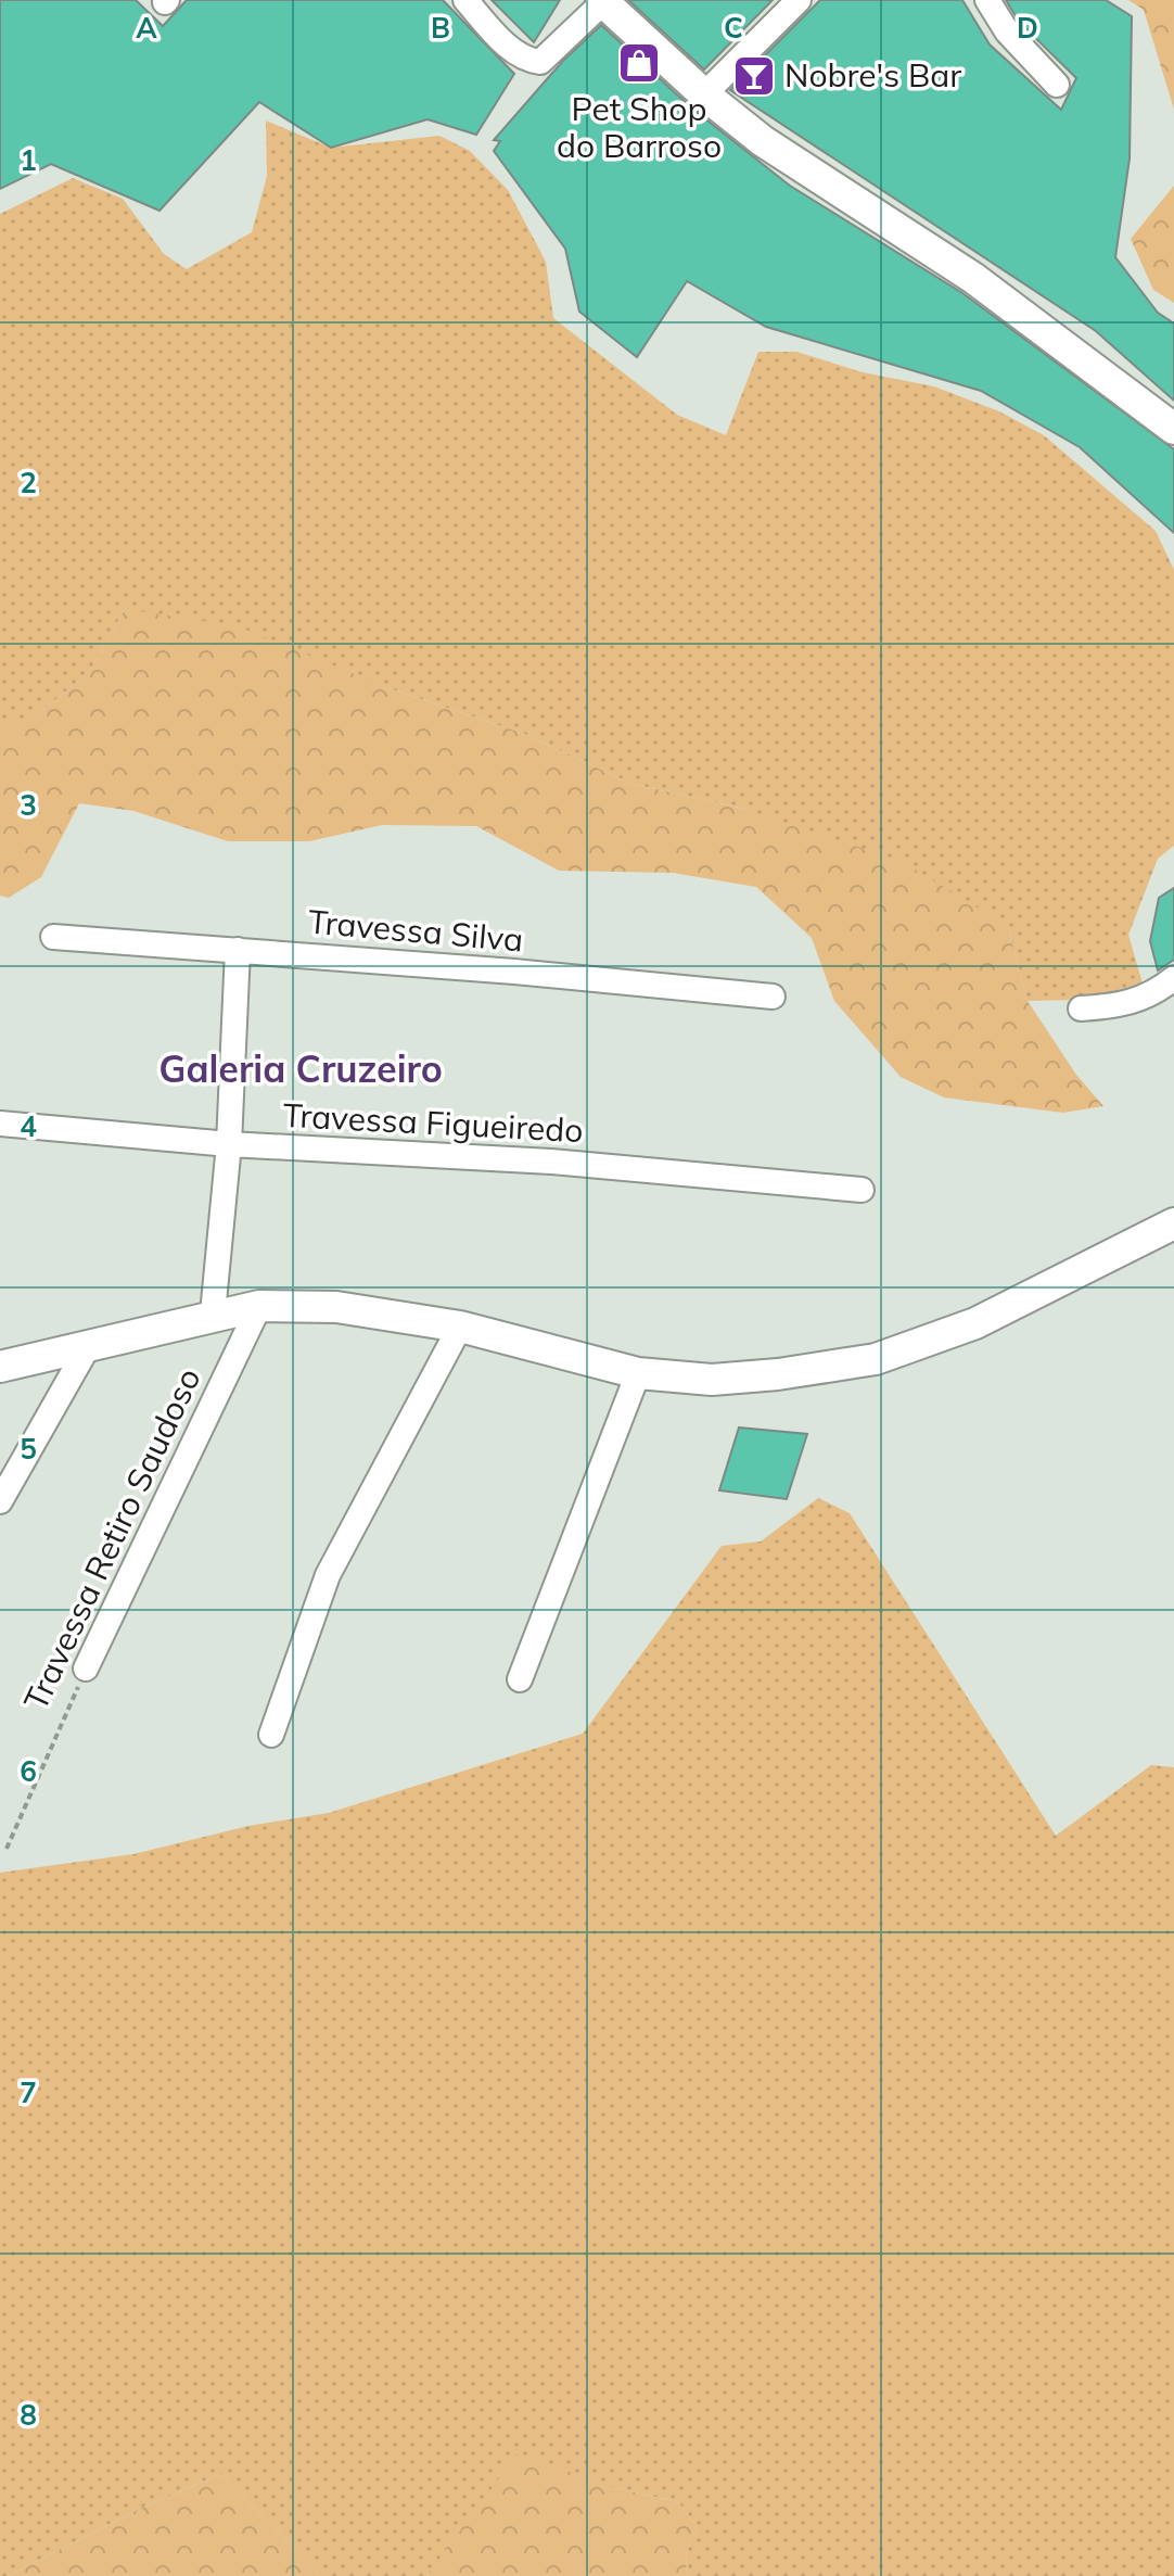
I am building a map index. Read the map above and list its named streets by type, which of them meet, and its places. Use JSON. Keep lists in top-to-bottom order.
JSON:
{
  "streets": {
    "street": ["Travessa Silva", "Travessa Figueiredo", "Travessa Retiro Saudoso"]
  },
  "districts": ["Galeria Cruzeiro"],
  "places": {
    "shop": ["Pet Shop do Barroso"],
    "bar": ["Nobre's Bar"]
  },
  "grid": {
    "columns": [
      "A",
      "B",
      "C",
      "D"
    ],
    "rows": [
      "1",
      "2",
      "3",
      "4",
      "5",
      "6",
      "7",
      "8"
    ]
  }
}
